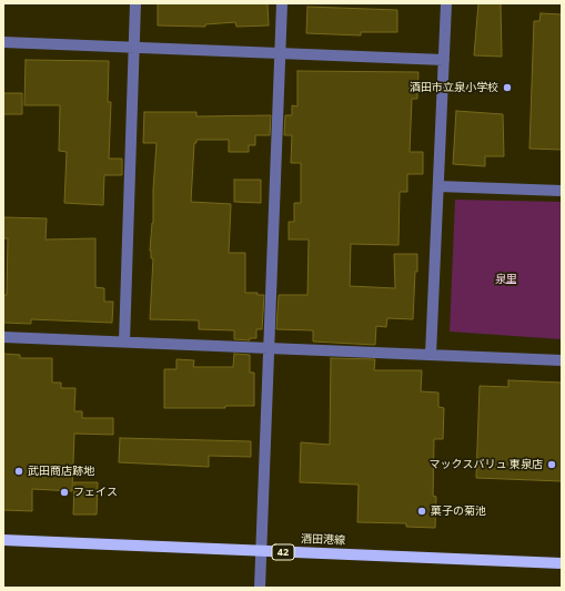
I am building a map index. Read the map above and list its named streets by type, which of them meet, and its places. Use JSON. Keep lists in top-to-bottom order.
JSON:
{
  "streets": {
    "main road": ["酒田港線", "42"]
  },
  "parks": ["泉里"],
  "places": [
    "酒田市立泉小学校",
    "マックスバリュ 東泉店",
    "武田商店跡地",
    "フェイス",
    "菓子の菊池"
  ]
}
